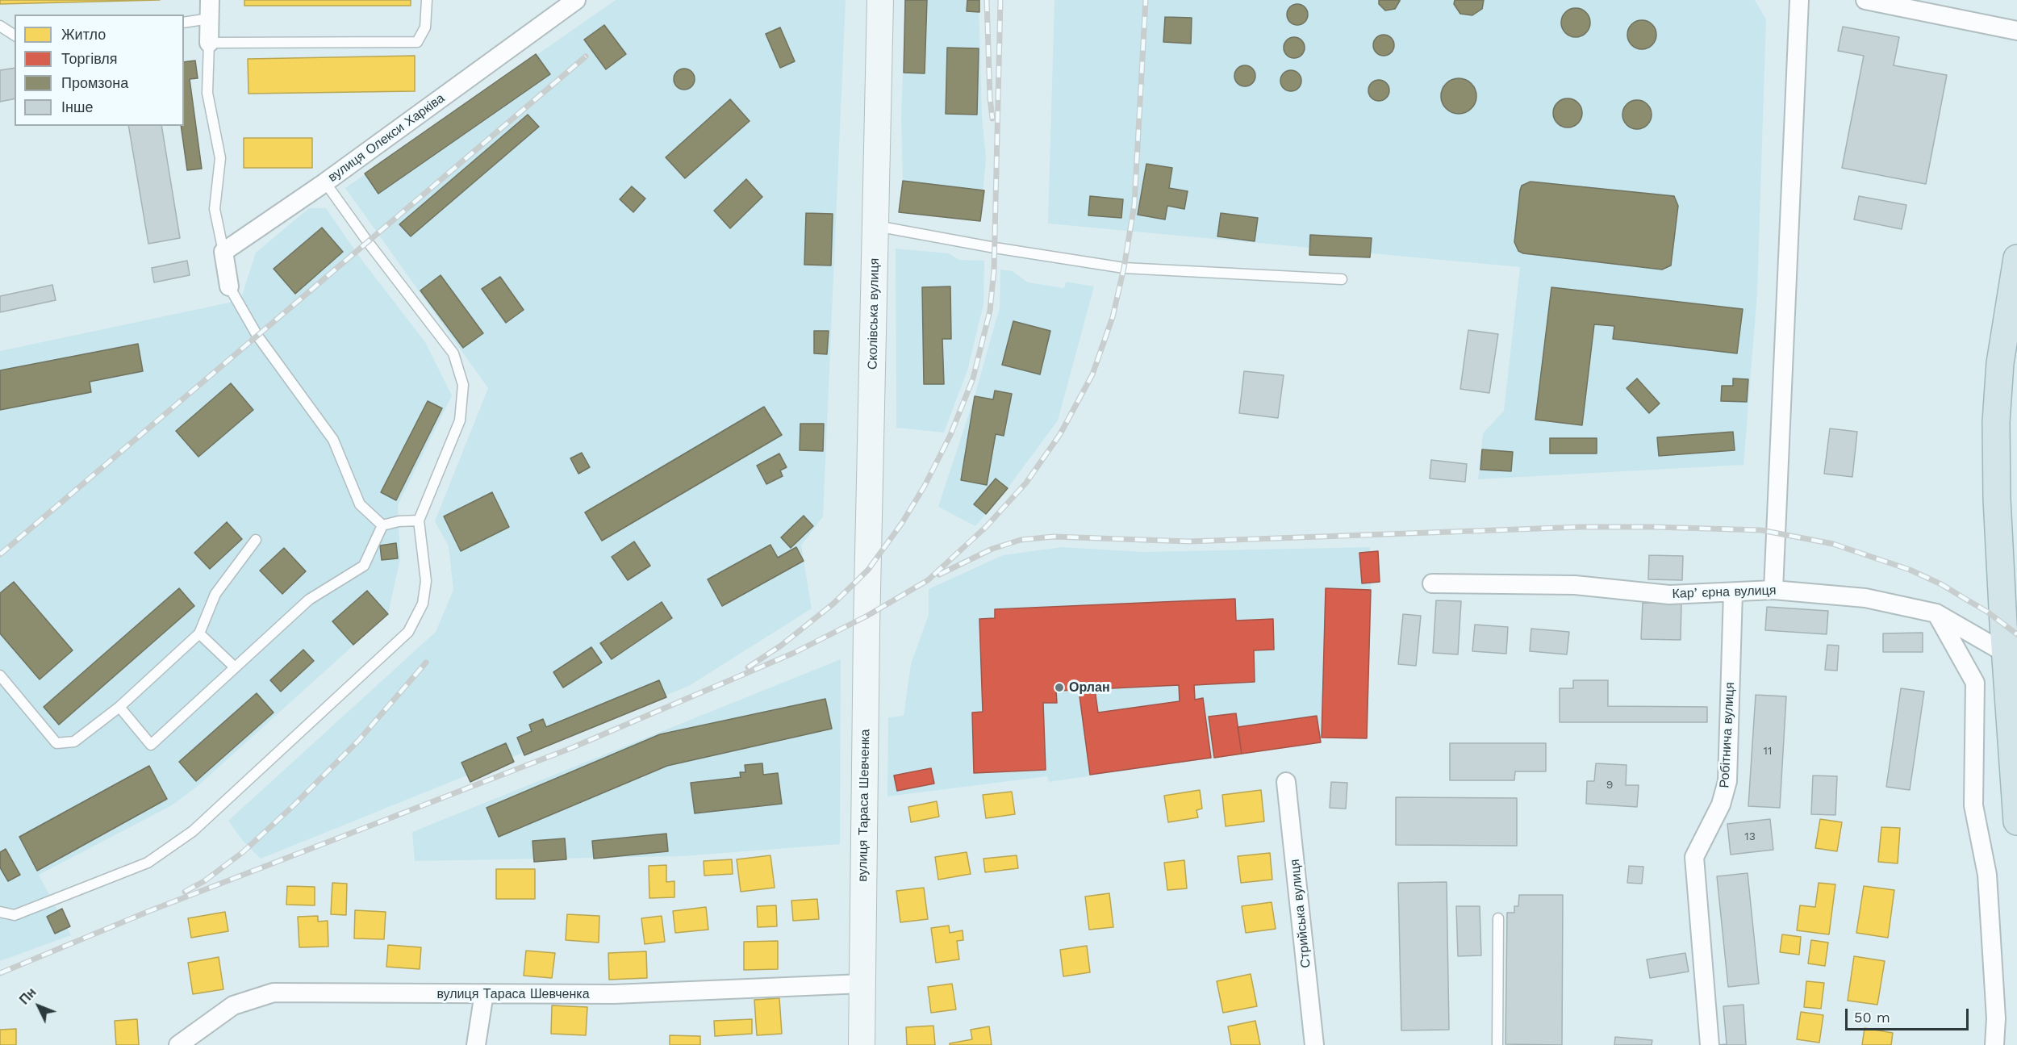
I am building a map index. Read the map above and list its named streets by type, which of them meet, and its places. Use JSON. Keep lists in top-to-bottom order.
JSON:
{
  "streets": {
    "street": [
      "вулиця Олекси Харківа",
      "Сколівська вулиця",
      "Карʼєрна вулиця",
      "Робітнича вулиця",
      "вулиця Тараса Шевченка",
      "Стрийська вулиця"
    ]
  },
  "crossings": [
    ["Сколівська вулиця", "вулиця Тараса Шевченка"],
    ["Карʼєрна вулиця", "Робітнича вулиця"]
  ],
  "places": ["Орлан"],
  "house_numbers": ["11", "9", "13"],
  "legend": [
    "Житло",
    "Торгівля",
    "Промзона",
    "Інше"
  ],
  "scale_bar": "50 m",
  "north": "top left"
}
